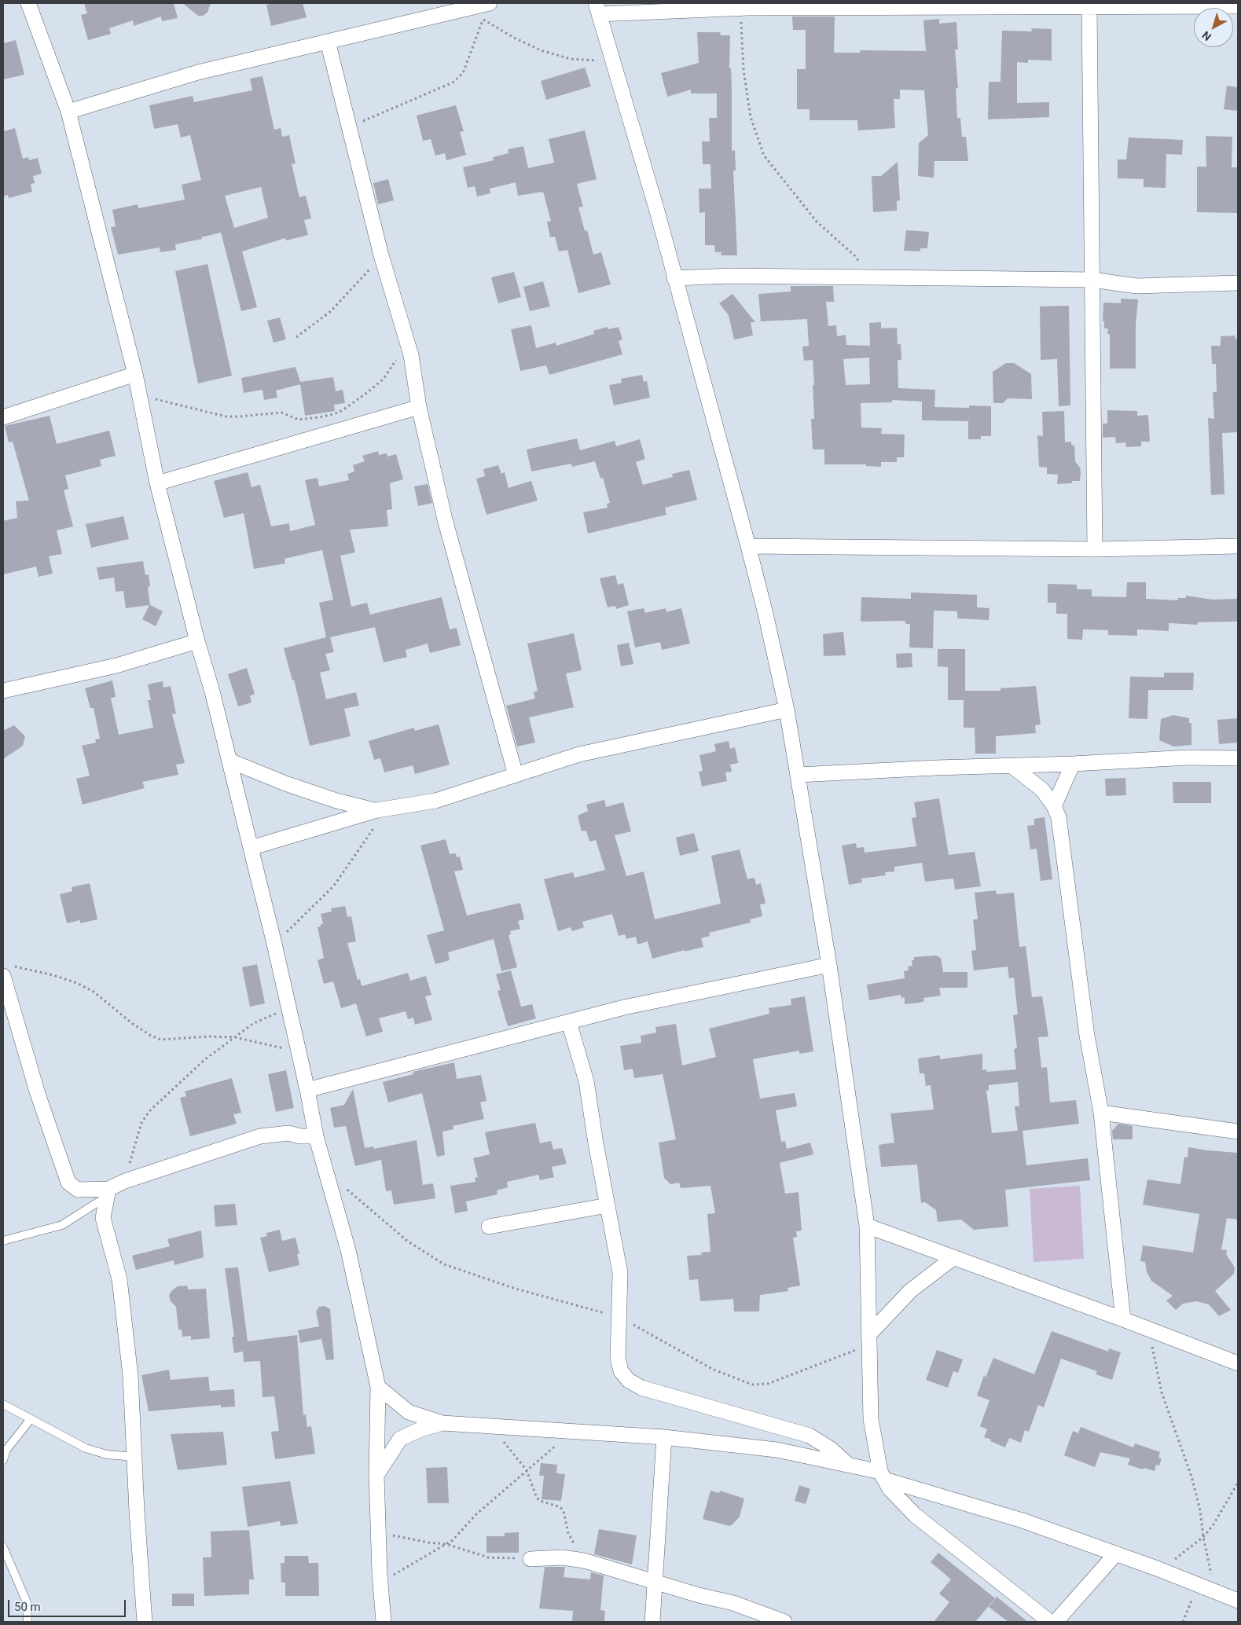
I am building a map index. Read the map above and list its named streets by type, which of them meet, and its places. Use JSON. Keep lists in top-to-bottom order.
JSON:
{
  "scale_bar": "50 m",
  "north": "bottom left"
}
